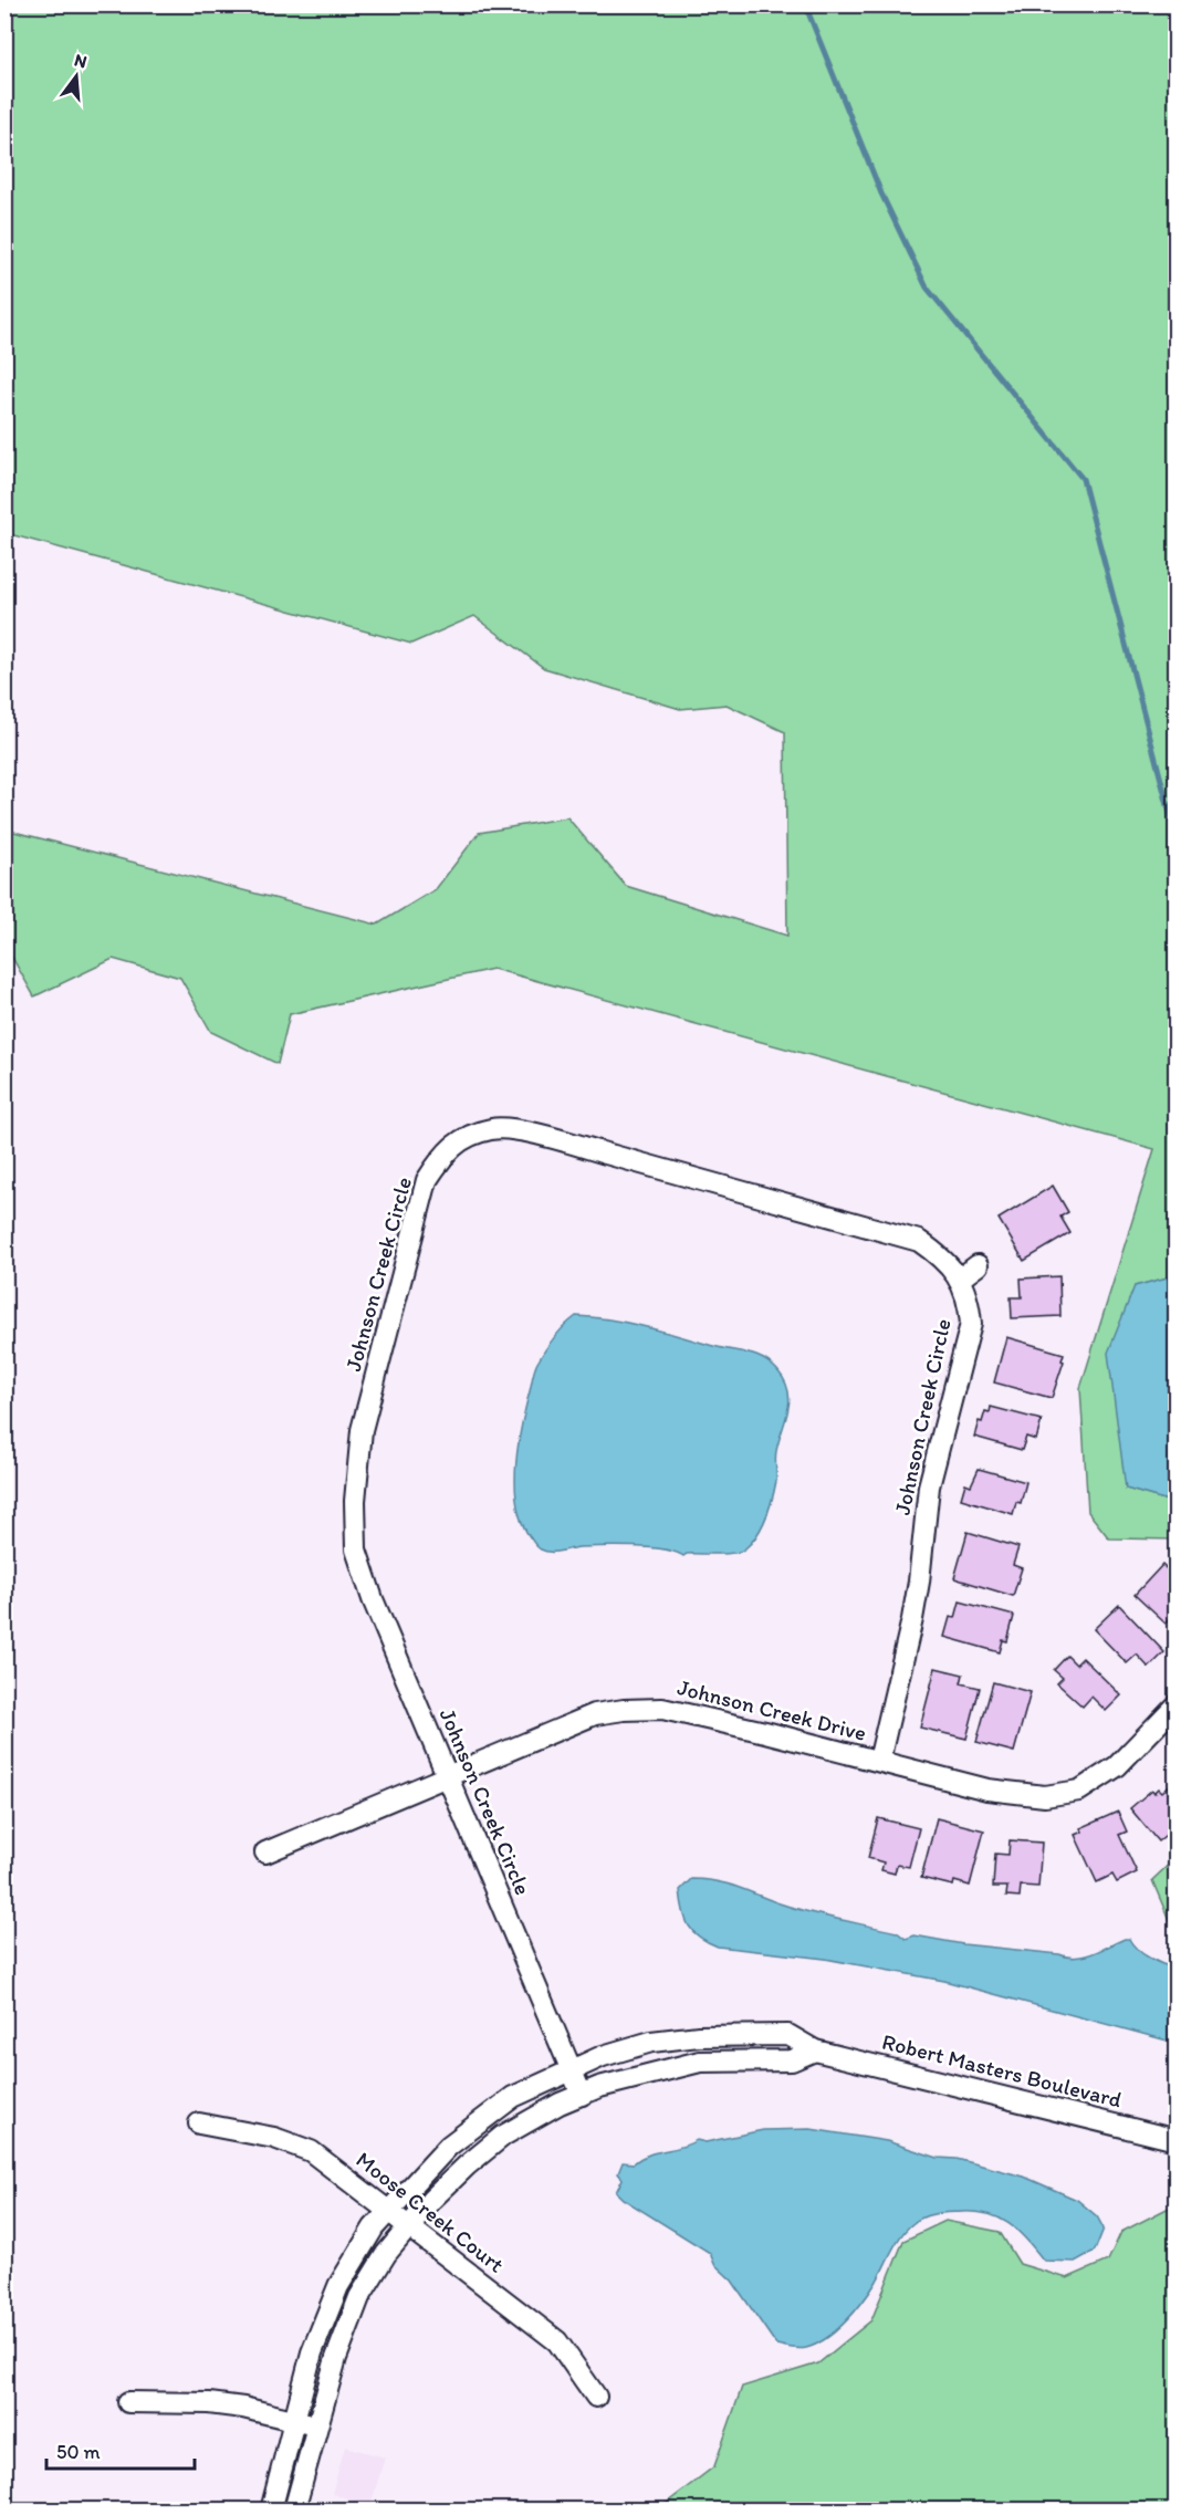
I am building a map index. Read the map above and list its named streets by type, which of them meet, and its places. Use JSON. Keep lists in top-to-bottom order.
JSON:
{
  "streets": {
    "street": [
      "Johnson Creek Circle",
      "Johnson Creek Drive",
      "Robert Masters Boulevard",
      "Moose Creek Court"
    ]
  },
  "crossings": [
    ["Johnson Creek Circle", "Johnson Creek Drive"],
    ["Johnson Creek Circle", "Robert Masters Boulevard"],
    ["Robert Masters Boulevard", "Moose Creek Court"]
  ],
  "scale_bar": "50 m",
  "north": "top"
}
